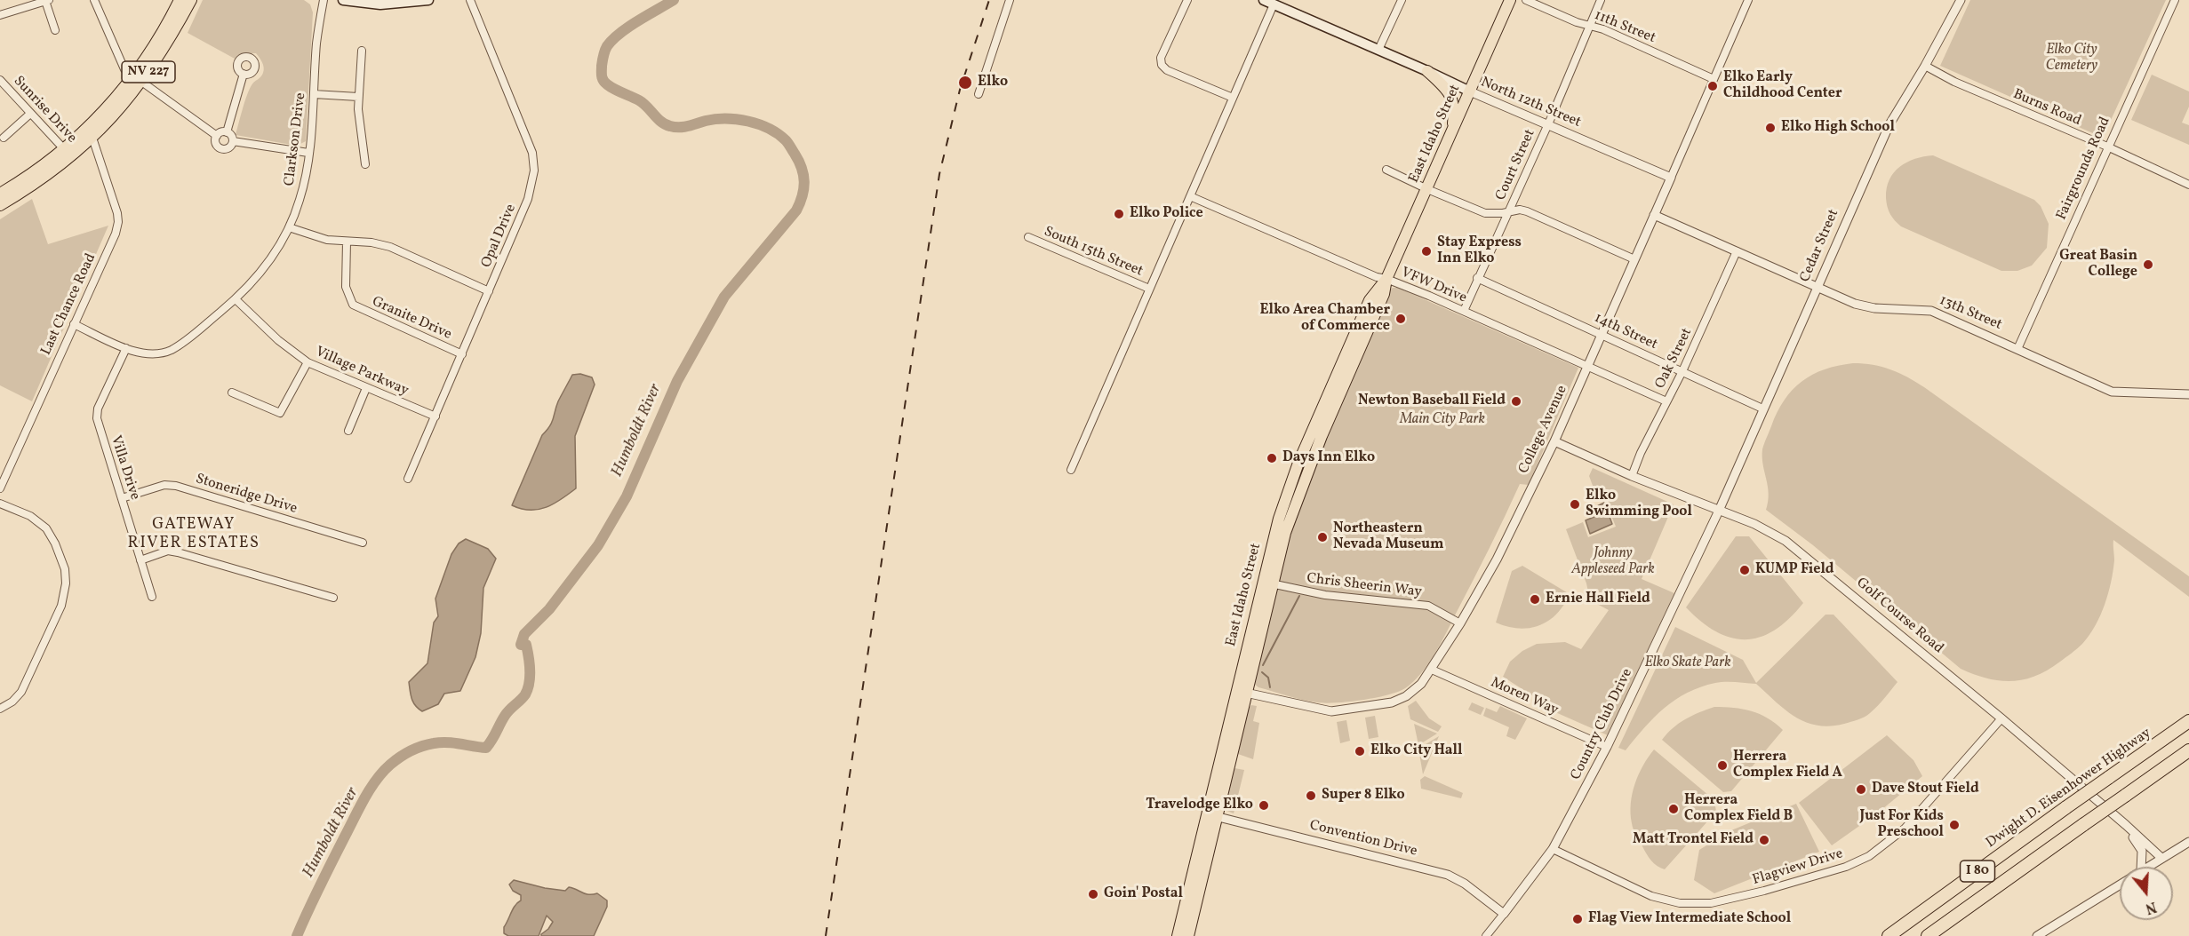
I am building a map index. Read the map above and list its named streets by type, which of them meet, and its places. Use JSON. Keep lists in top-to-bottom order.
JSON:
{
  "streets": {
    "highway": ["Dwight D. Eisenhower Highway", "I 80"],
    "main road": ["NV 227", "North 12th Street", "East Idaho Street"],
    "street": [
      "11th Street",
      "Burns Road",
      "Sunrise Drive",
      "Clarkson Drive",
      "Court Street",
      "Fairgrounds Road",
      "Opal Drive",
      "Cedar Street",
      "South 15th Street",
      "VFW Drive",
      "Last Chance Road",
      "13th Street",
      "Granite Drive",
      "14th Street",
      "Oak Street",
      "Village Parkway",
      "College Avenue",
      "Villa Drive",
      "Stoneridge Drive",
      "Chris Sheerin Way",
      "Golf Course Road",
      "Moren Way",
      "Country Club Drive",
      "Convention Drive",
      "Flagview Drive"
    ]
  },
  "crossings": [
    ["11th Street", "Court Street"],
    ["11th Street", "College Avenue"],
    ["NV 227", "Sunrise Drive"],
    ["NV 227", "Last Chance Road"],
    ["North 12th Street", "East Idaho Street"],
    ["North 12th Street", "Court Street"],
    ["North 12th Street", "College Avenue"],
    ["Burns Road", "Fairgrounds Road"],
    ["Burns Road", "Cedar Street"],
    ["East Idaho Street", "VFW Drive"],
    ["East Idaho Street", "College Avenue"],
    ["East Idaho Street", "Chris Sheerin Way"],
    ["East Idaho Street", "Convention Drive"],
    ["Clarkson Drive", "Last Chance Road"],
    ["Clarkson Drive", "Village Parkway"],
    ["Clarkson Drive", "Villa Drive"],
    ["Court Street", "VFW Drive"],
    ["Court Street", "14th Street"],
    ["Fairgrounds Road", "13th Street"],
    ["Opal Drive", "Granite Drive"],
    ["Opal Drive", "Village Parkway"],
    ["Cedar Street", "13th Street"],
    ["Cedar Street", "14th Street"],
    ["Cedar Street", "Golf Course Road"],
    ["Cedar Street", "Country Club Drive"],
    ["VFW Drive", "Oak Street"],
    ["VFW Drive", "College Avenue"],
    ["13th Street", "Oak Street"],
    ["13th Street", "College Avenue"],
    ["14th Street", "Oak Street"],
    ["14th Street", "College Avenue"],
    ["Oak Street", "Golf Course Road"],
    ["College Avenue", "Chris Sheerin Way"],
    ["College Avenue", "Golf Course Road"],
    ["College Avenue", "Moren Way"],
    ["Villa Drive", "Stoneridge Drive"],
    ["Golf Course Road", "Country Club Drive"],
    ["Golf Course Road", "Flagview Drive"],
    ["Moren Way", "Country Club Drive"],
    ["Country Club Drive", "Convention Drive"],
    ["Country Club Drive", "Flagview Drive"]
  ],
  "districts": ["GATEWAY RIVER ESTATES"],
  "water": ["Humboldt River"],
  "parks": [
    "Elko City Cemetery",
    "Main City Park",
    "Johnny Appleseed Park",
    "Elko Skate Park"
  ],
  "places": [
    "Elko",
    "Elko Early Childhood Center",
    "Elko High School",
    "Elko Police",
    "Stay Express Inn Elko",
    "Great Basin College",
    "Elko Area Chamber of Commerce",
    "Newton Baseball Field",
    "Days Inn Elko",
    "Elko Swimming Pool",
    "Northeastern Nevada Museum",
    "KUMP Field",
    "Ernie Hall Field",
    "Elko City Hall",
    "Herrera Complex Field A",
    "Dave Stout Field",
    "Super 8 Elko",
    "Travelodge Elko",
    "Herrera Complex Field B",
    "Just For Kids Preschool",
    "Matt Trontel Field",
    "Goin' Postal",
    "Flag View Intermediate School"
  ],
  "north": "bottom"
}
